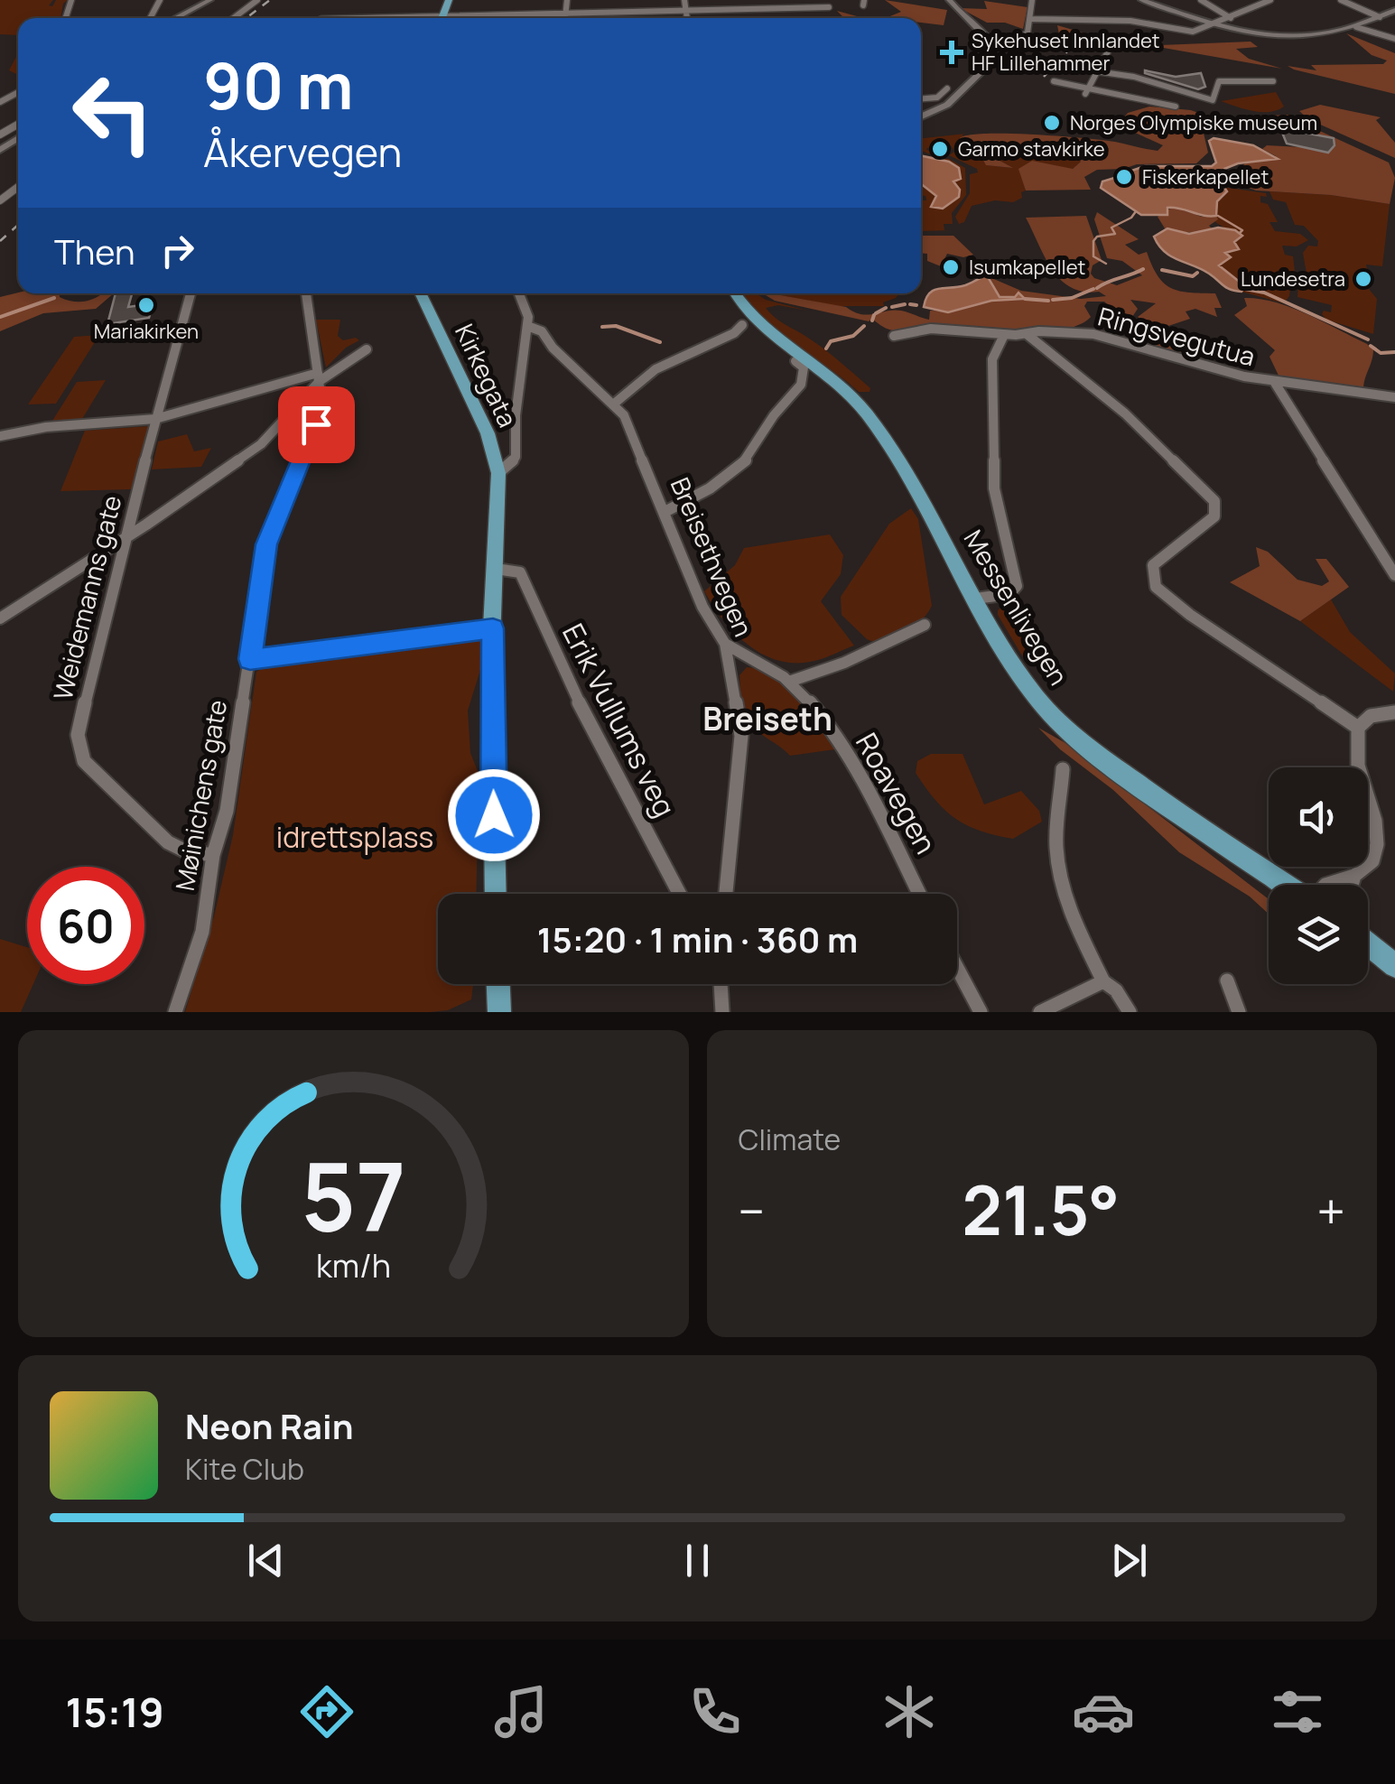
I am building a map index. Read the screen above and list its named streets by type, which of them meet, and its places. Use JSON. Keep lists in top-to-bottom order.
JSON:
{
  "streets": {
    "main road": ["Kirkegata", "Messenlivegen"],
    "street": [
      "Ringsvegutua",
      "Breisethvegen",
      "Weidemanns gate",
      "Erik Vullums veg",
      "Roavegen",
      "Møinichens gate"
    ]
  },
  "crossings": [
    ["Kirkegata", "Erik Vullums veg"],
    ["Breisethvegen", "Roavegen"],
    ["Weidemanns gate", "Møinichens gate"]
  ],
  "districts": ["Breiseth"],
  "parks": ["idrettsplass"],
  "places": {
    "health": ["Sykehuset Innlandet HF Lillehammer"],
    "other": [
      "Norges Olympiske museum",
      "Garmo stavkirke",
      "Fiskerkapellet",
      "Isumkapellet",
      "Lundesetra",
      "Mariakirken"
    ]
  },
  "page": {
    "turn": ["90 m", "Åkervegen"],
    "then": "Then",
    "limit": "60",
    "trip": "15:20 · 1 min · 360 m",
    "tile": "Climate",
    "heat": ["−", "21.5°", "+"],
    "song": ["Neon Rain", "Kite Club"],
    "tabs": "15:19",
    "gauge": ["57", "km/h"]
  }
}
